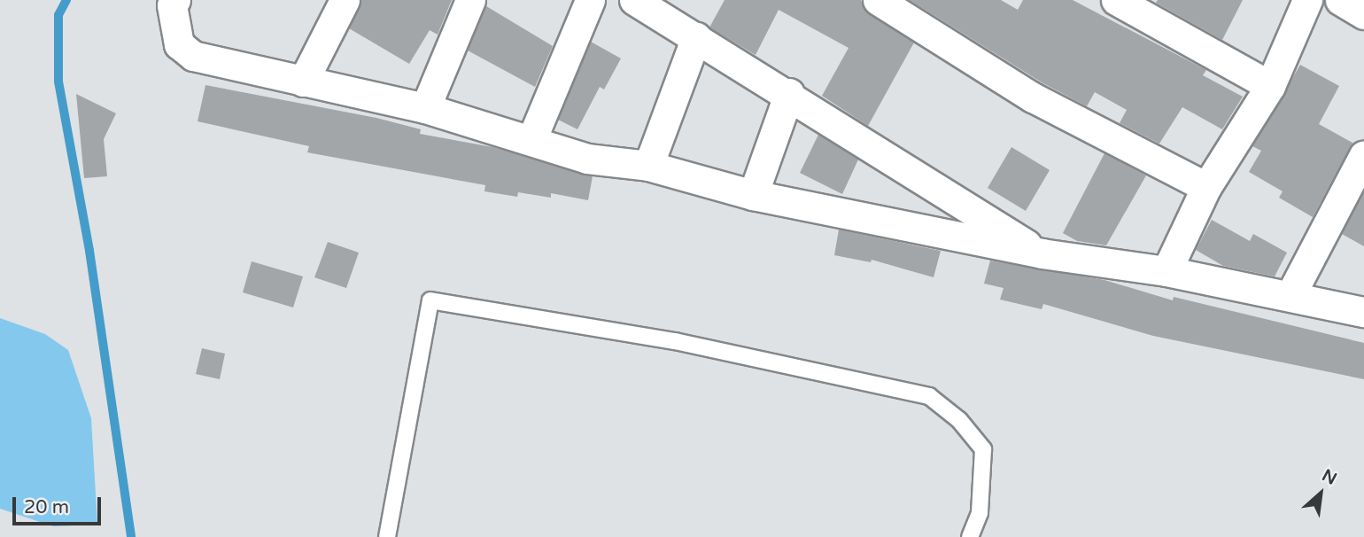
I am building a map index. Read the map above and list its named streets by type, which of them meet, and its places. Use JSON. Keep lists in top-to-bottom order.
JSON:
{
  "scale_bar": "20 m",
  "north": "top right"
}
